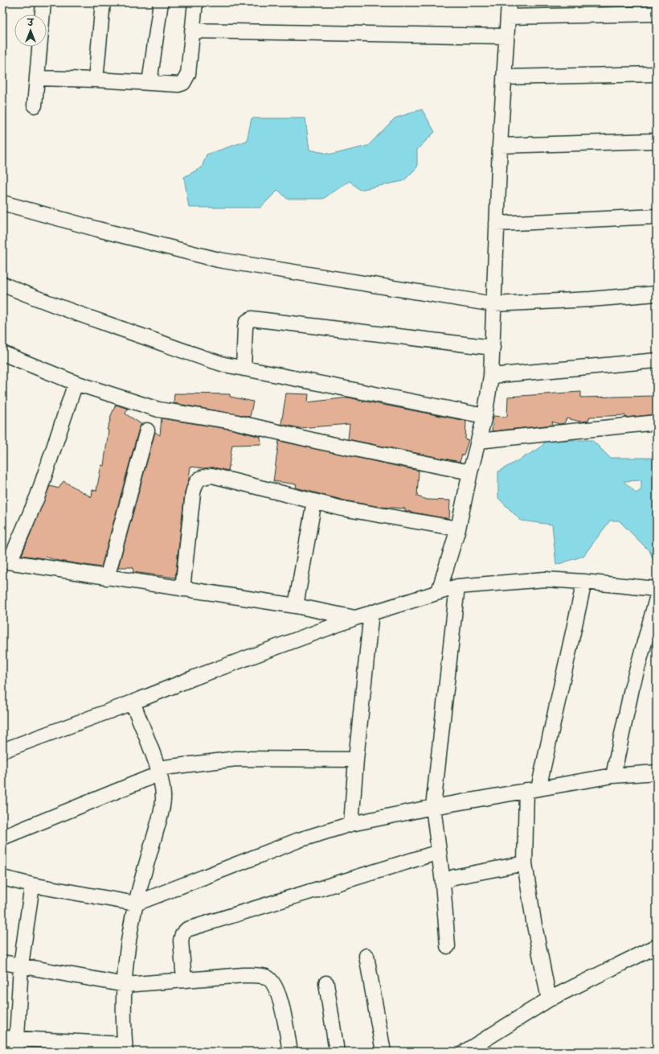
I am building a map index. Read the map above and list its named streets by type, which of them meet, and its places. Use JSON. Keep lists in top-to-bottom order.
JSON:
{
  "north": "top"
}
